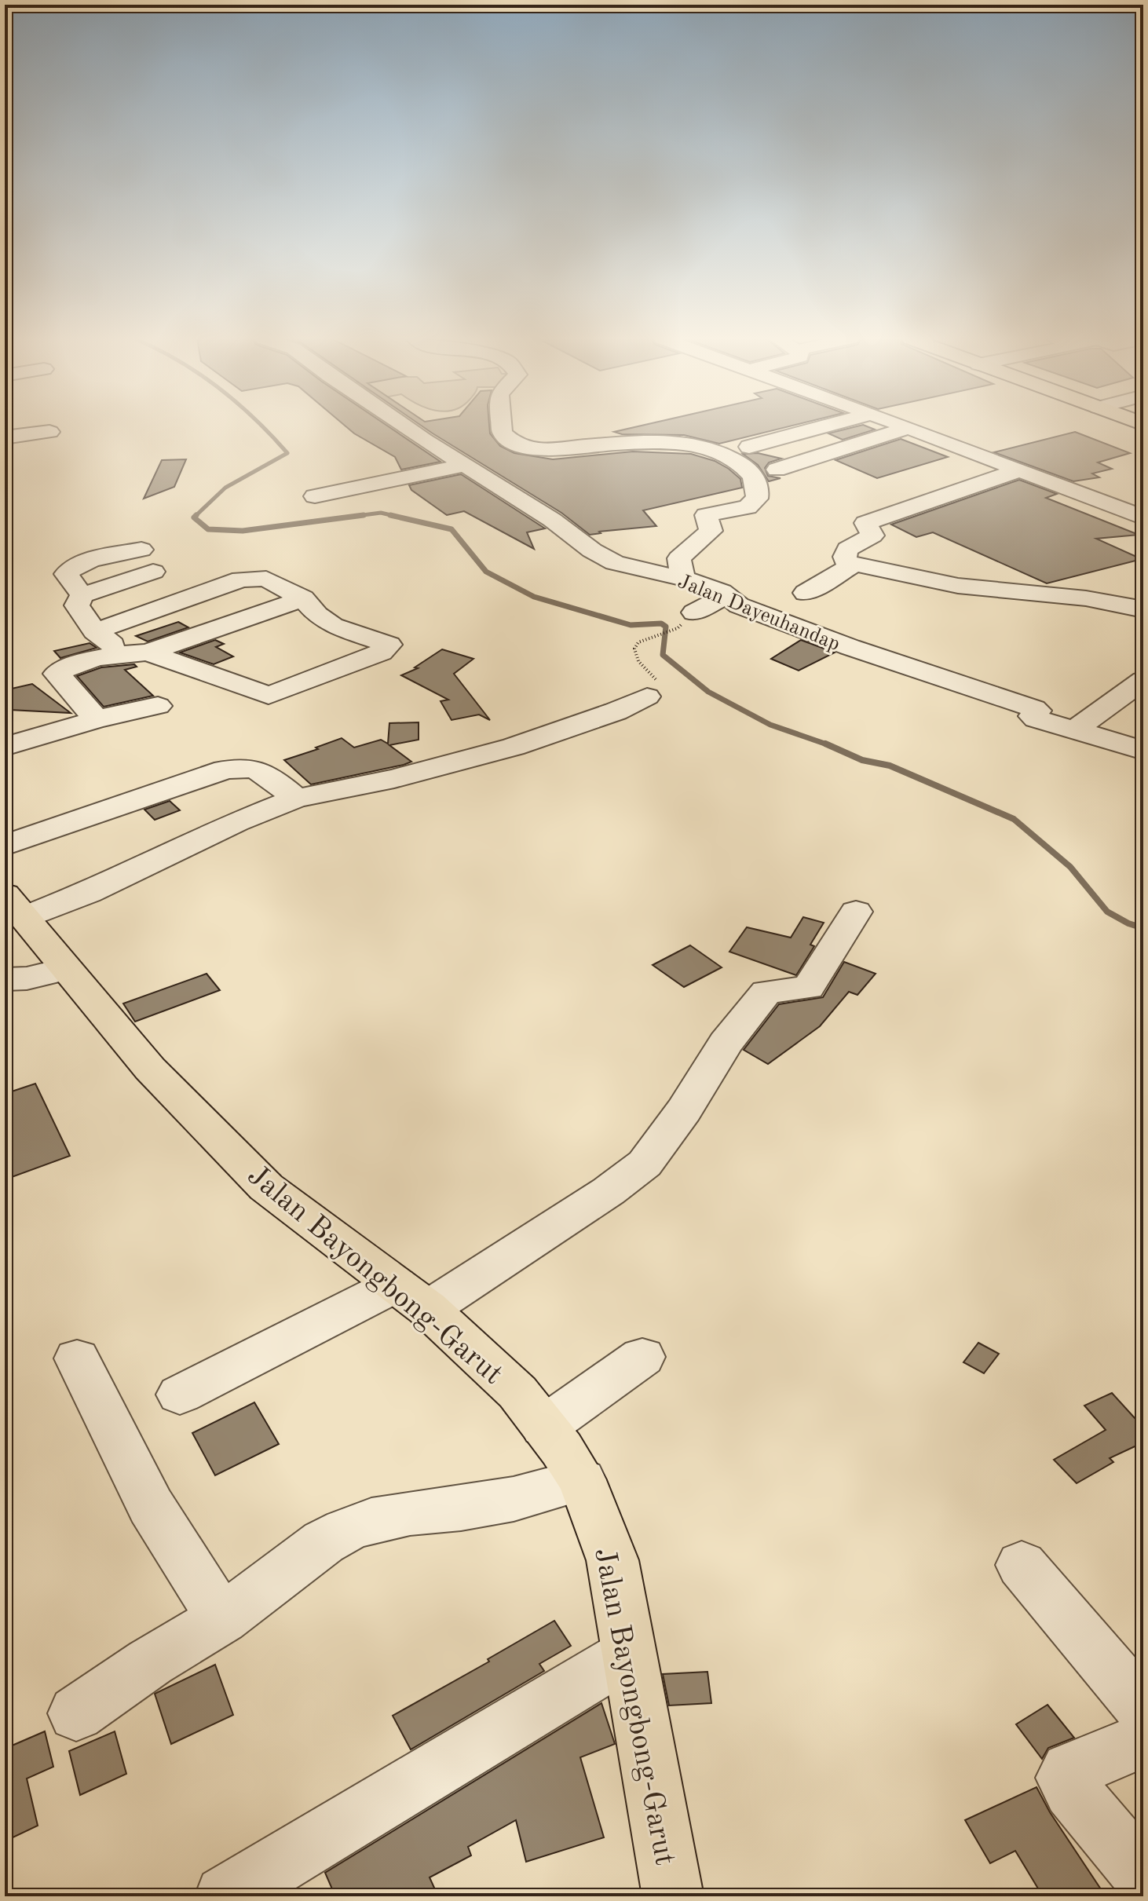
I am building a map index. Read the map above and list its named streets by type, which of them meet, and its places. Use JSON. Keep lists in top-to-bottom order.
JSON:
{
  "streets": {
    "main road": ["Jalan Bayongbong-Garut"],
    "street": ["Jalan Dayeuhandap"]
  }
}
